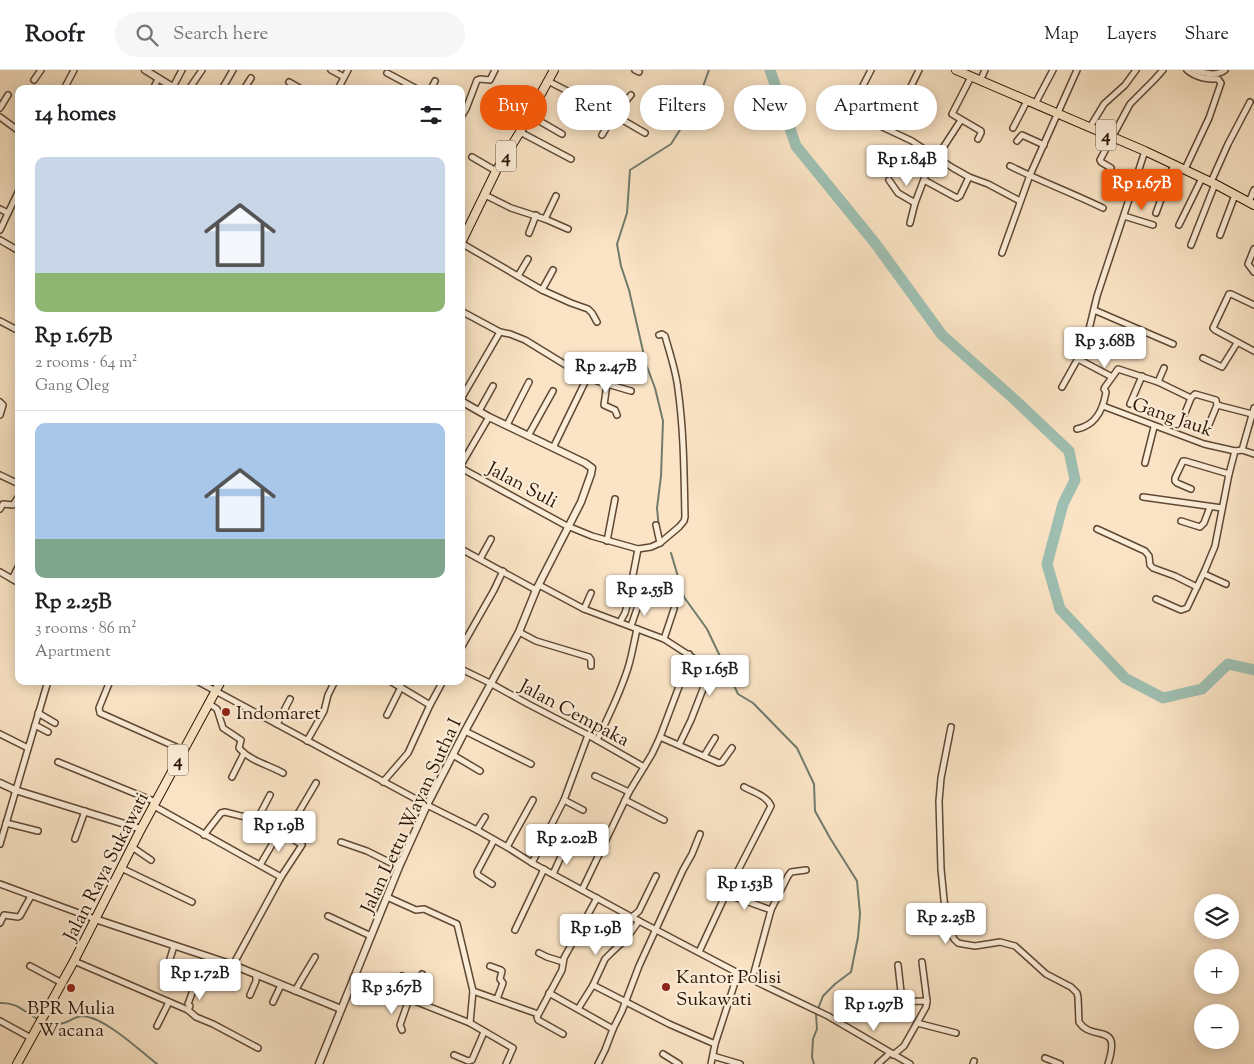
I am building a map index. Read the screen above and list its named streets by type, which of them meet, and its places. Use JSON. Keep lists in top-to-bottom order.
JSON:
{
  "streets": {
    "highway": ["4", "Jalan Raya Sukawati"],
    "street": [
      "Gang Jauk",
      "Jalan Suli",
      "Jalan Cempaka",
      "Jalan Lettu Wayan Sutha I"
    ]
  },
  "crossings": [
    ["Jalan Suli", "Jalan Lettu Wayan Sutha I"],
    ["Jalan Cempaka", "Jalan Lettu Wayan Sutha I"]
  ],
  "places": ["Indomaret", "Kantor Polisi Sukawati", "BPR Mulia Wacana"],
  "page": {
    "header": "Roofr",
    "search": "Search here",
    "nav": ["Map", "Layers", "Share"],
    "chip": [
      "Buy",
      "Rent",
      "Filters",
      "New",
      "Apartment"
    ],
    "heading": "14 homes",
    "price": [
      "Rp 1.84B",
      "Rp 1.67B",
      "Rp 3.68B",
      "Rp 2.47B",
      "Rp 2.55B",
      "Rp 1.65B",
      "Rp 1.9B",
      "Rp 2.02B",
      "Rp 1.53B",
      "Rp 2.25B",
      "Rp 1.9B",
      "Rp 1.72B",
      "Rp 3.67B",
      "Rp 1.97B"
    ],
    "list": [
      {
        "name": "Rp 1.67B",
        "note": "2 rooms · 64 m² · Gang Oleg"
      },
      {
        "name": "Rp 2.25B",
        "note": "3 rooms · 86 m² · Apartment"
      }
    ],
    "map_buttons": ["+", "−"]
  }
}
